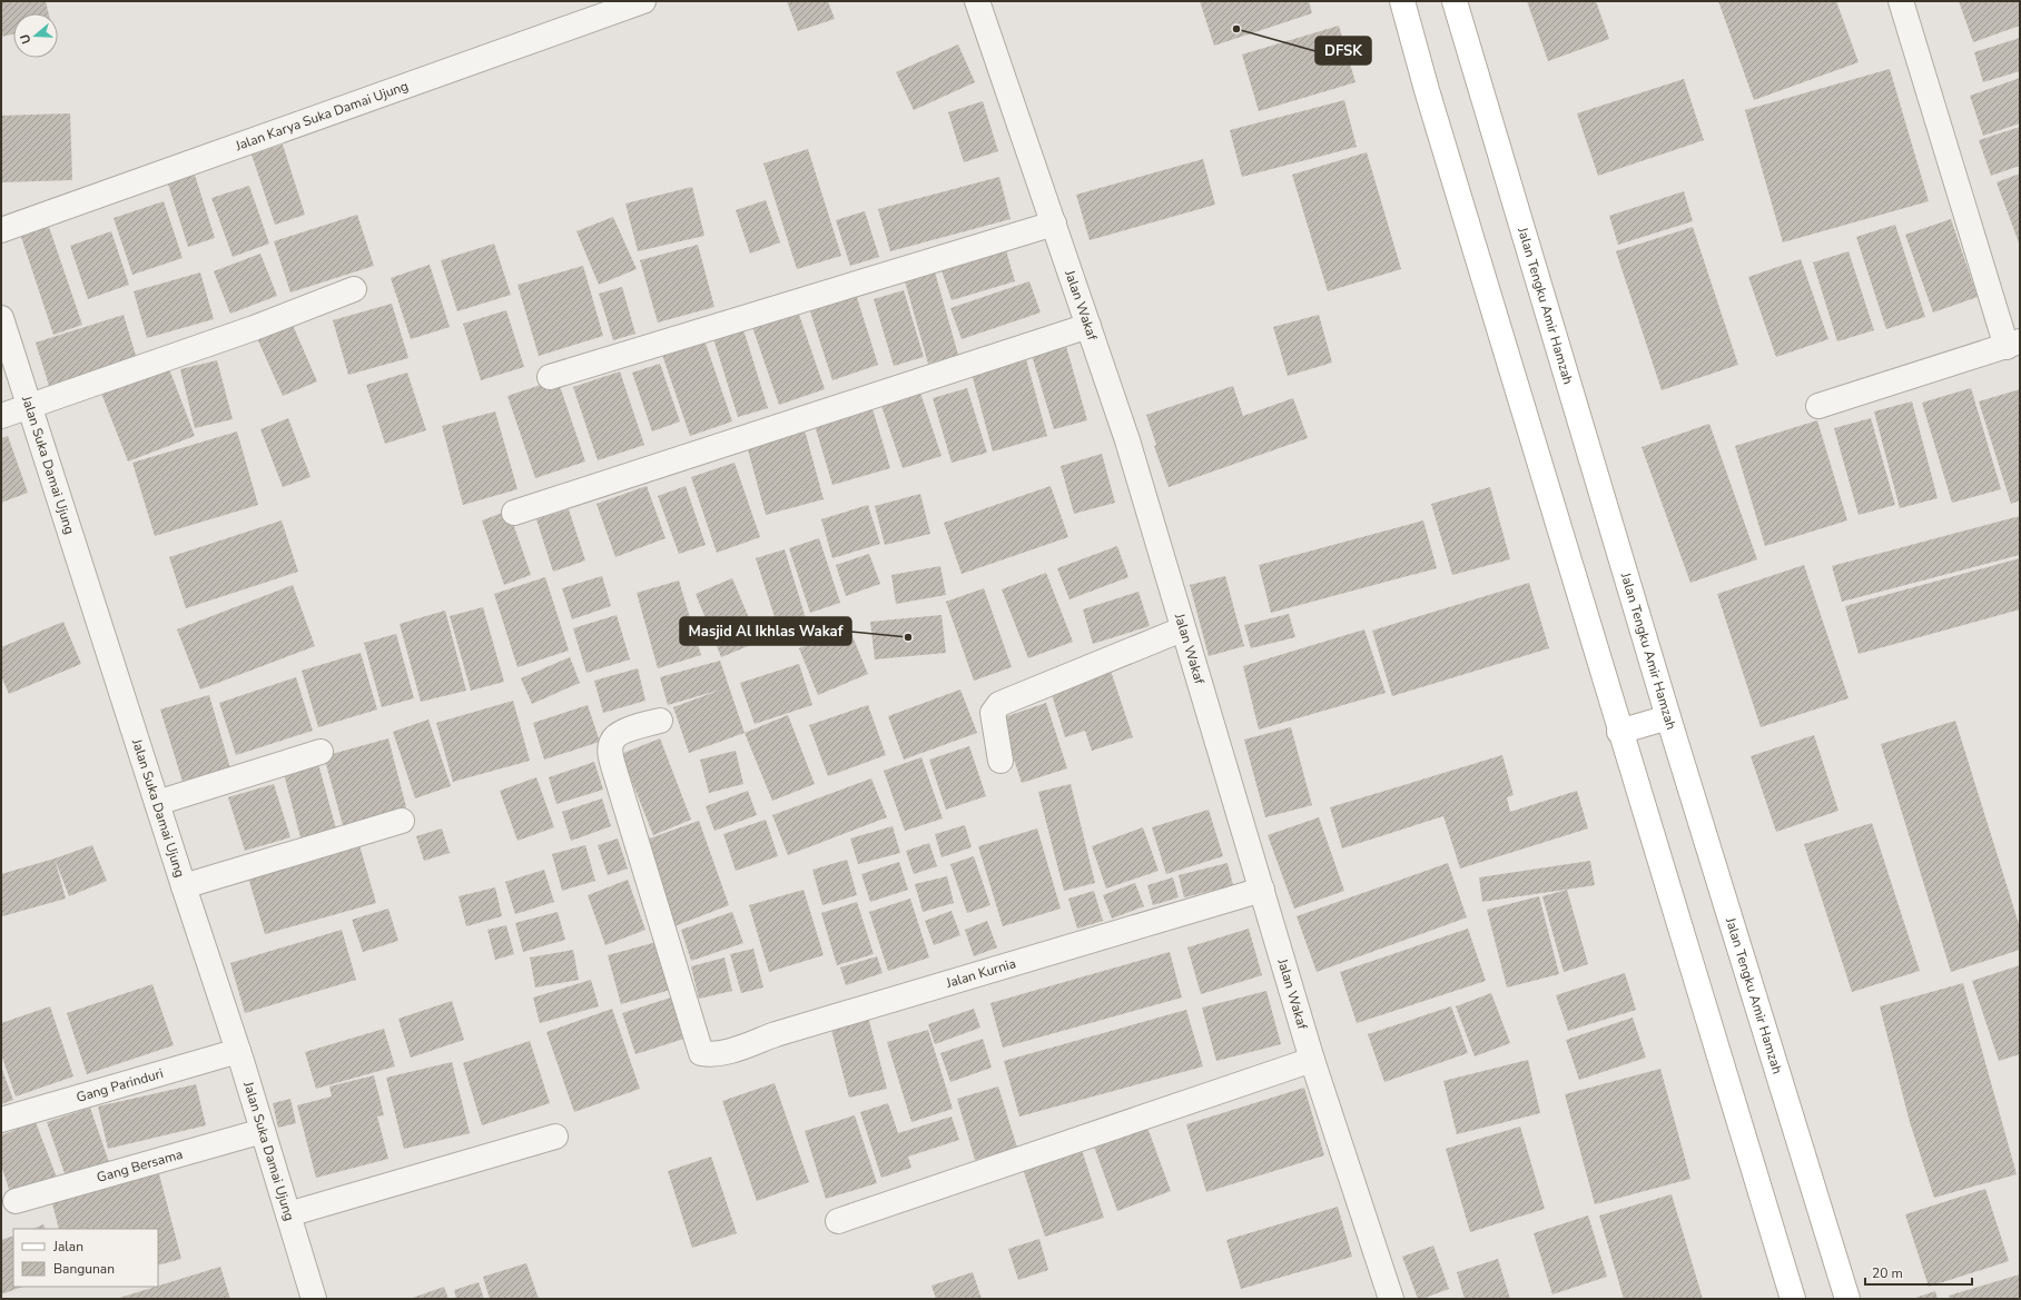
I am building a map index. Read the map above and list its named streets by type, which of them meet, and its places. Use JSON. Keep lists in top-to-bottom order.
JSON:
{
  "streets": {
    "main road": ["Jalan Tengku Amir Hamzah"],
    "street": [
      "Jalan Karya Suka Damai Ujung",
      "Jalan Wakaf",
      "Jalan Suka Damai Ujung",
      "Jalan Kurnia",
      "Gang Parinduri",
      "Gang Bersama"
    ]
  },
  "crossings": [
    ["Jalan Wakaf", "Jalan Kurnia"],
    ["Jalan Suka Damai Ujung", "Gang Parinduri"],
    ["Jalan Suka Damai Ujung", "Gang Bersama"]
  ],
  "places": ["DFSK", "Masjid Al Ikhlas Wakaf"],
  "legend": ["Jalan", "Bangunan"],
  "scale_bar": "20 m",
  "north": "left"
}
